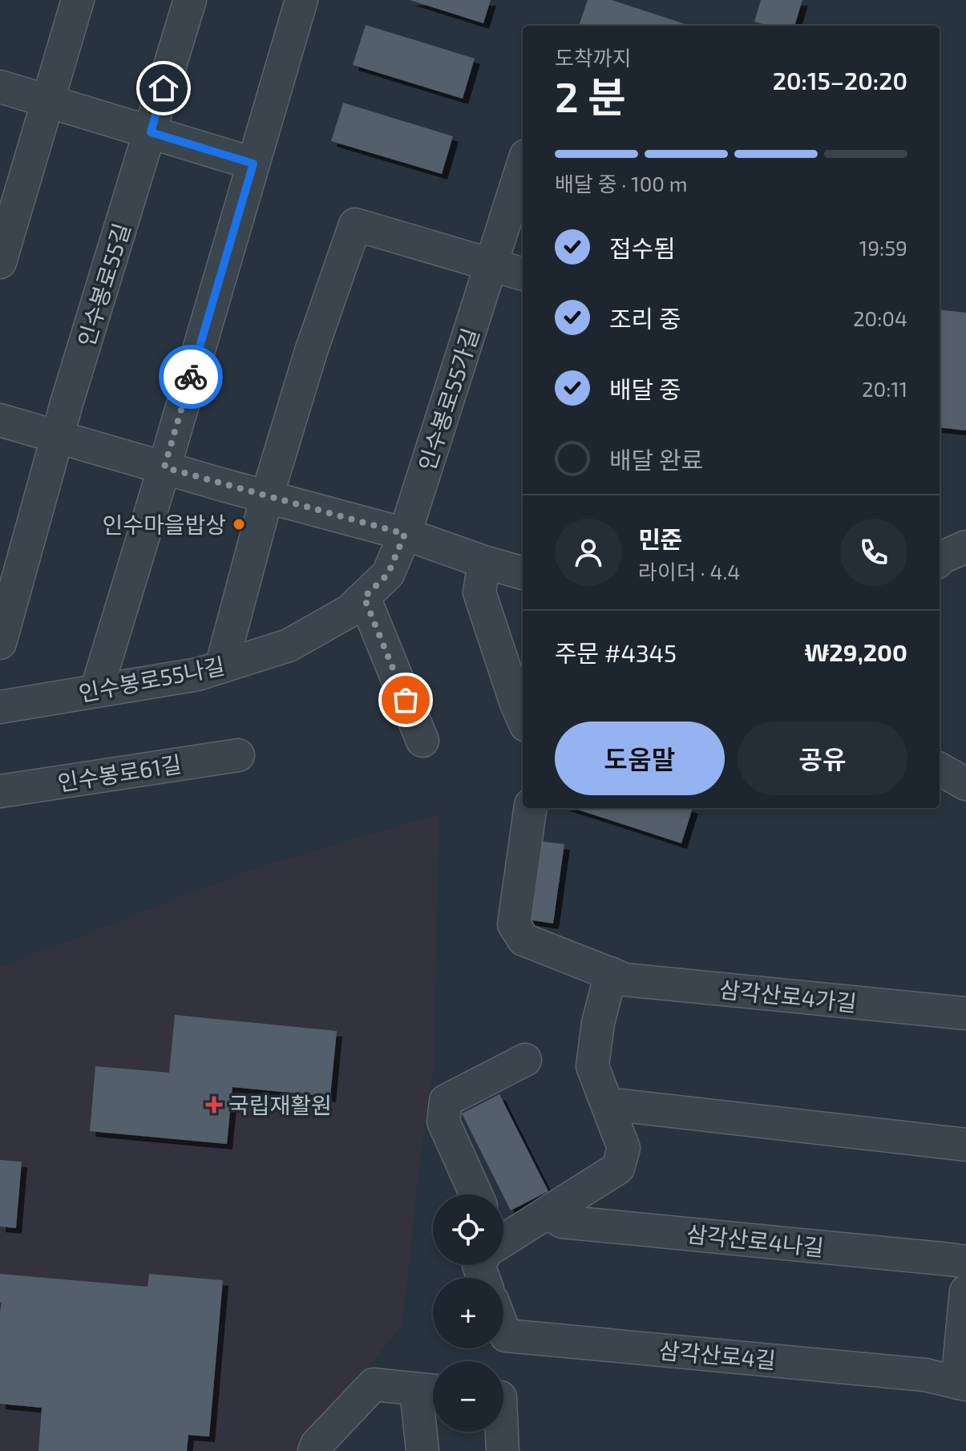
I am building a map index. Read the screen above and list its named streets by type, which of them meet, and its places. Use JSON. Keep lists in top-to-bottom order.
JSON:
{
  "streets": {
    "street": [
      "인수봉로55길",
      "인수봉로55가길",
      "인수봉로55나길",
      "인수봉로61길",
      "삼각산로4가길",
      "삼각산로4나길",
      "삼각산로4길"
    ]
  },
  "crossings": [
    ["인수봉로55가길", "인수봉로55나길"]
  ],
  "places": {
    "other": ["인수마을밥상"],
    "health": ["국립재활원"]
  },
  "page": {
    "heading": ["2 분", "도착까지", "20:15–20:20"],
    "panel": [
      "민준",
      "라이더 · 4.4",
      "주문 #4345",
      "₩29,200"
    ],
    "bar": "배달 중 · 100 m",
    "list": [
      ["접수됨", "19:59"],
      ["조리 중", "20:04"],
      ["배달 중", "20:11"],
      "배달 완료"
    ],
    "buttons": ["도움말", "공유"],
    "map_buttons": ["+", "−"]
  }
}
